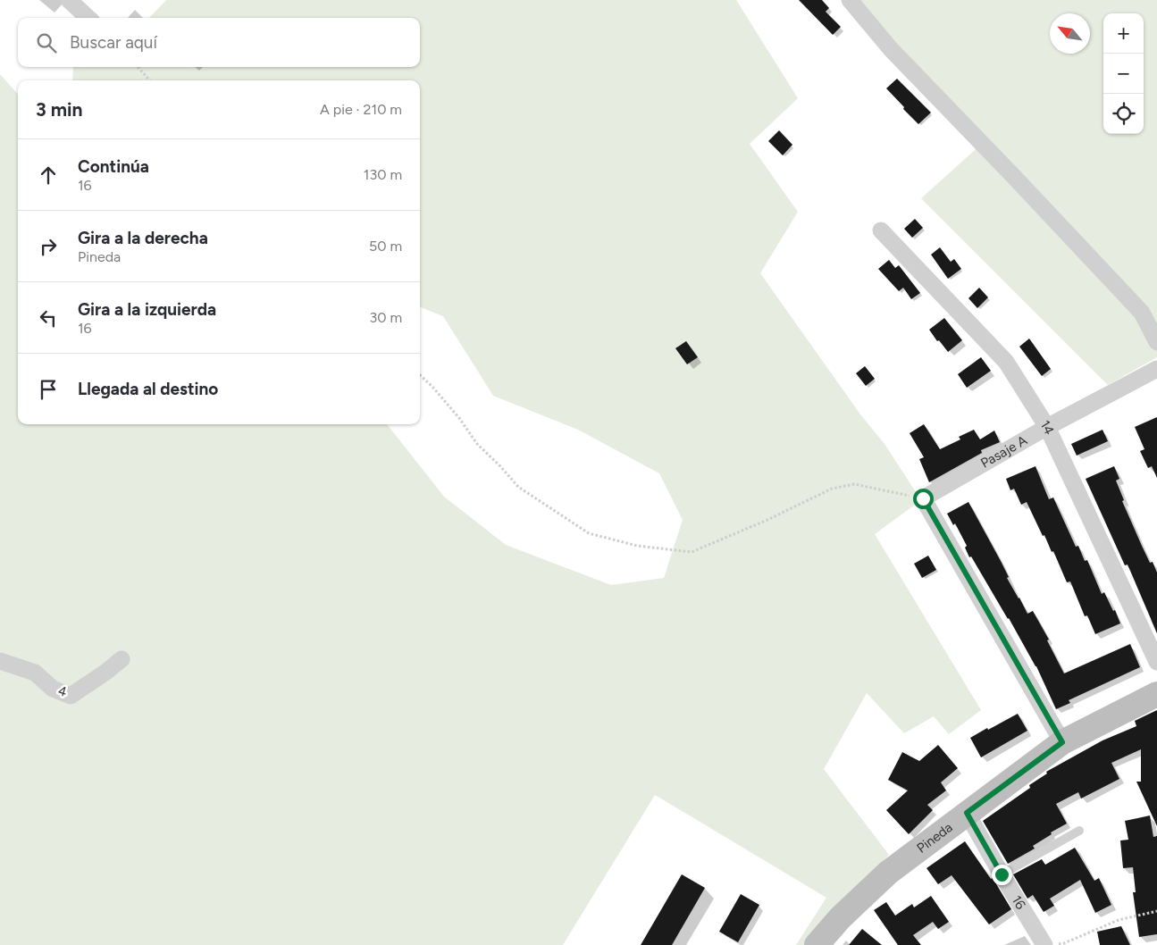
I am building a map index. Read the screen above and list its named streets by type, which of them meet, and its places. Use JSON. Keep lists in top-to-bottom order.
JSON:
{
  "streets": {
    "street": [
      "14",
      "Pasaje A",
      "4",
      "Pineda",
      "16"
    ]
  },
  "crossings": [
    ["14", "Pasaje A"],
    ["Pineda", "16"]
  ],
  "north": "top left",
  "page": {
    "map_buttons": ["+", "−"],
    "search": "Buscar aquí",
    "heading": ["3 min", "A pie · 210 m"],
    "list": [
      ["Continúa", "16", "130 m"],
      ["Gira a la derecha", "Pineda", "50 m"],
      ["Gira a la izquierda", "16", "30 m"],
      "Llegada al destino"
    ]
  }
}
